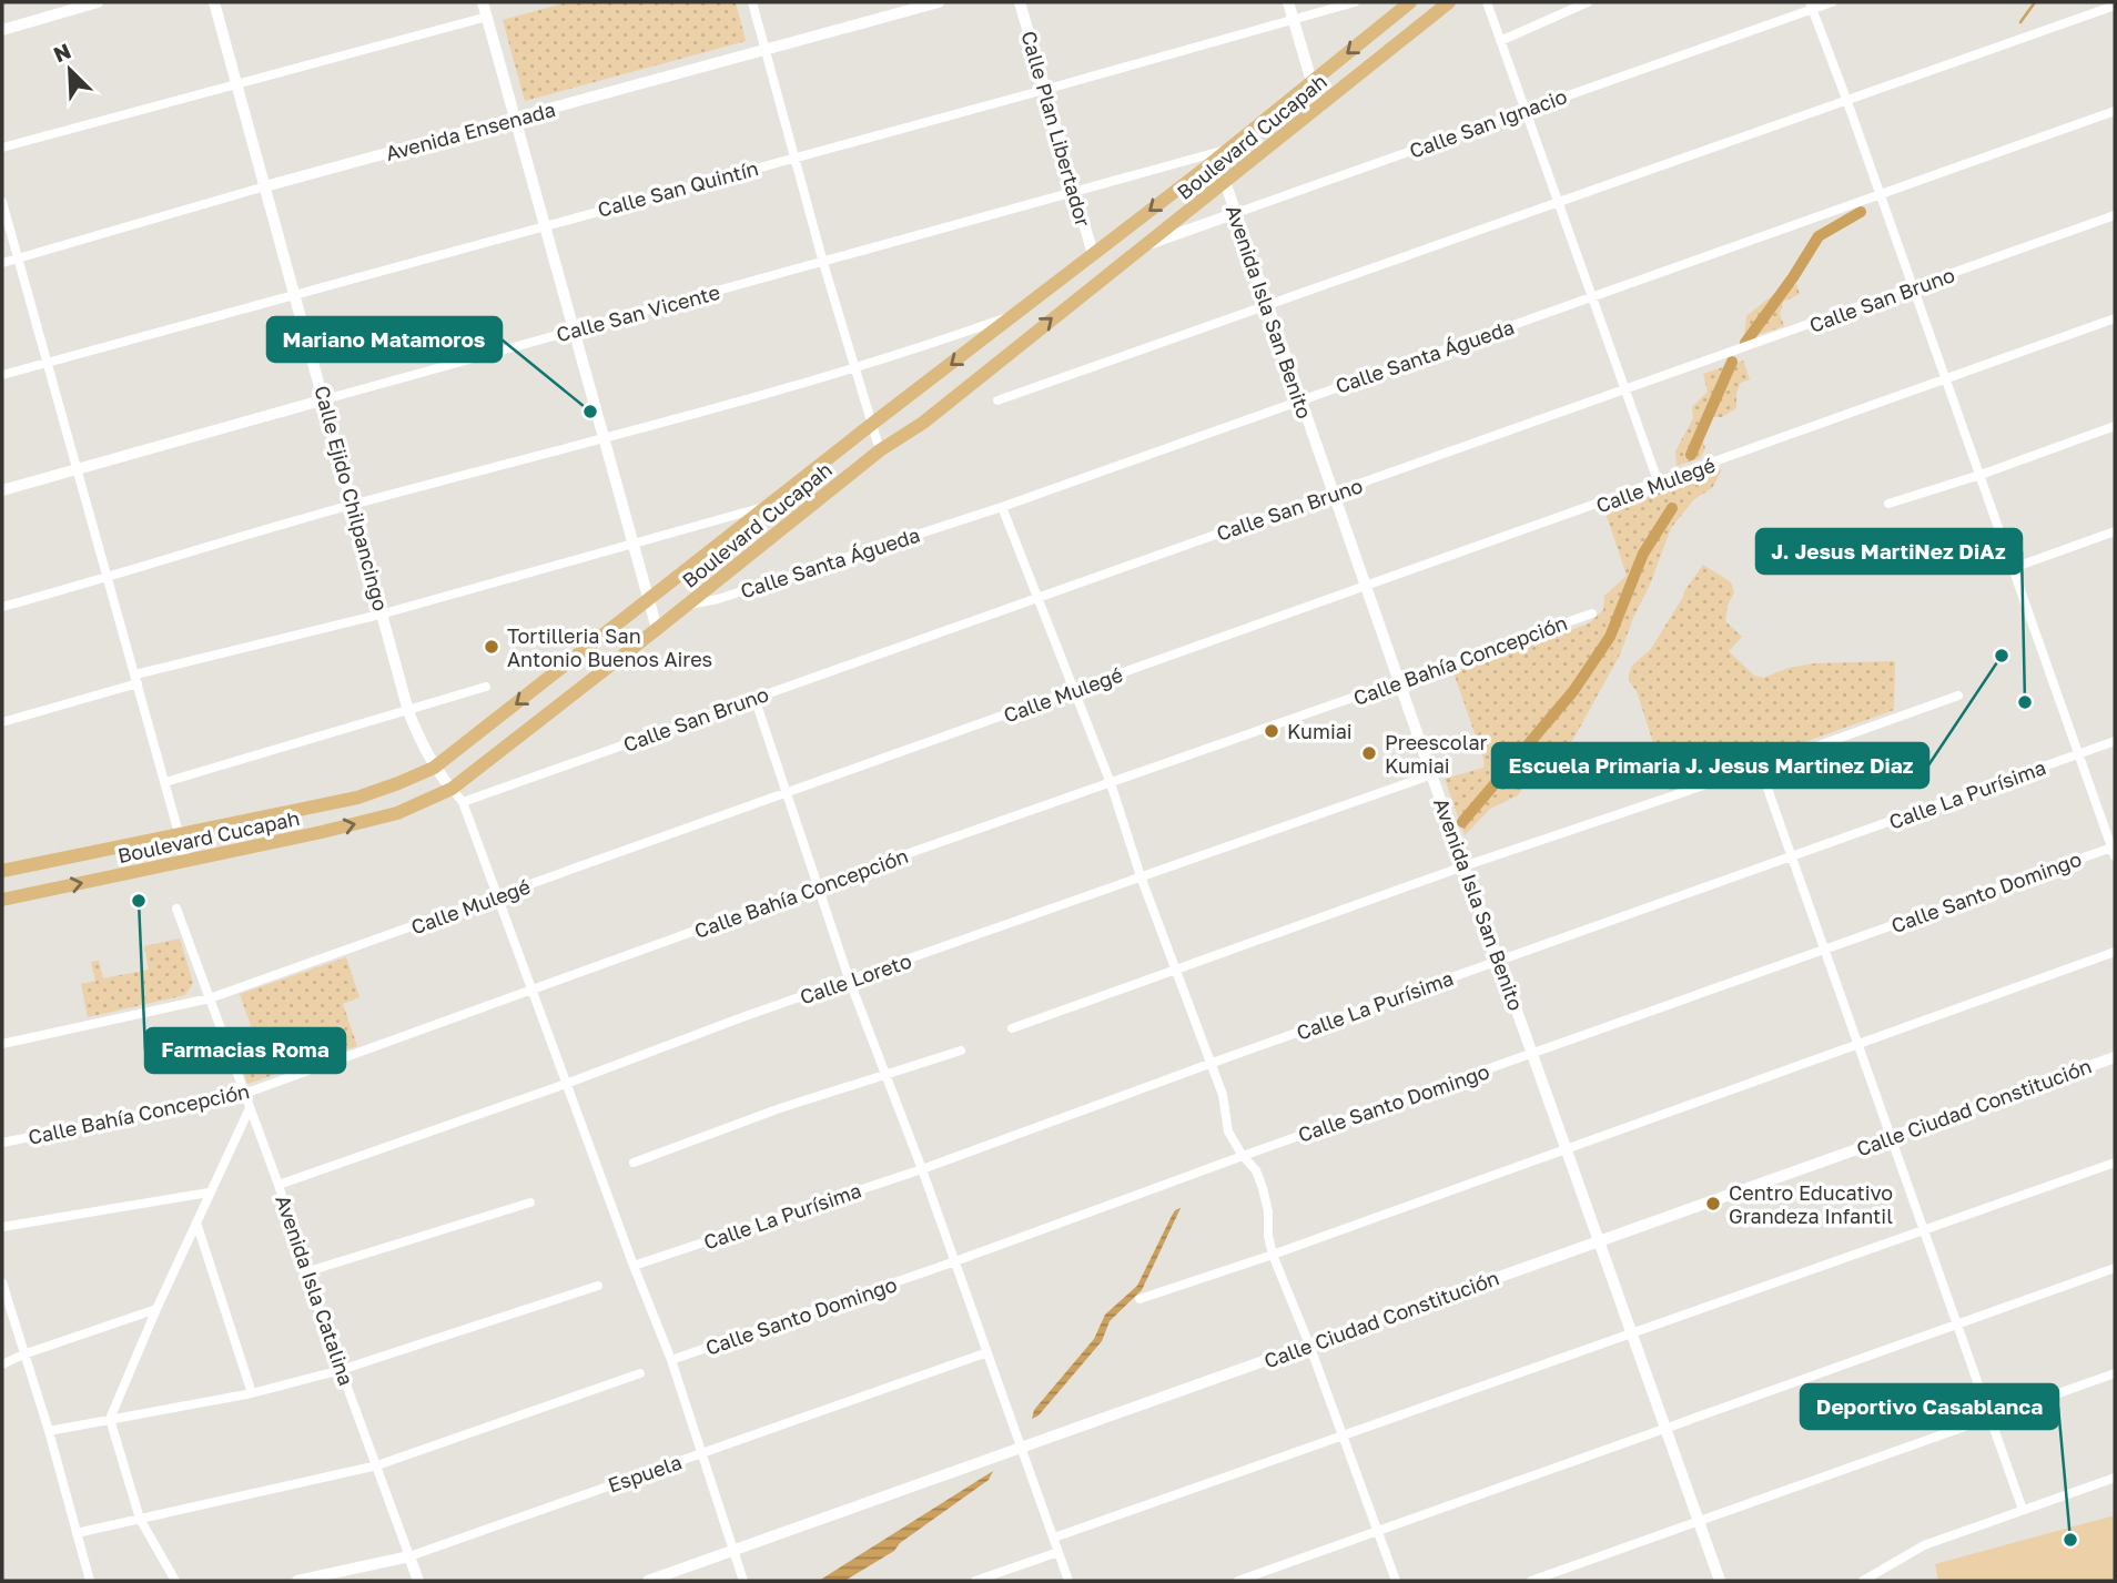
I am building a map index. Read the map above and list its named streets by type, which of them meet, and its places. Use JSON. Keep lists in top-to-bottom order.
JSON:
{
  "streets": {
    "main road": ["Calle San Ignacio", "Boulevard Cucapah", "Avenida Isla San Benito"],
    "street": [
      "Calle Plan Libertador",
      "Avenida Ensenada",
      "Calle San Quintín",
      "Calle San Bruno",
      "Calle San Vicente",
      "Calle Santa Águeda",
      "Calle Mulegé",
      "Calle Ejido Chilpancingo",
      "Calle Bahía Concepción",
      "Calle La Purísima",
      "Calle Santo Domingo",
      "Calle Loreto",
      "Calle Ciudad Constitución",
      "Avenida Isla Catalina",
      "Espuela"
    ]
  },
  "crossings": [
    ["Calle San Ignacio", "Boulevard Cucapah"],
    ["Calle San Ignacio", "Avenida Isla San Benito"],
    ["Calle Plan Libertador", "Boulevard Cucapah"],
    ["Calle Plan Libertador", "Calle San Quintín"],
    ["Calle Plan Libertador", "Calle San Vicente"],
    ["Avenida Ensenada", "Calle Ejido Chilpancingo"],
    ["Boulevard Cucapah", "Avenida Isla San Benito"],
    ["Boulevard Cucapah", "Calle San Vicente"],
    ["Boulevard Cucapah", "Calle Santa Águeda"],
    ["Boulevard Cucapah", "Calle Ejido Chilpancingo"],
    ["Calle San Quintín", "Calle Ejido Chilpancingo"],
    ["Calle San Bruno", "Avenida Isla San Benito"],
    ["Avenida Isla San Benito", "Calle Santa Águeda"],
    ["Avenida Isla San Benito", "Calle Mulegé"],
    ["Avenida Isla San Benito", "Calle Bahía Concepción"],
    ["Avenida Isla San Benito", "Calle La Purísima"],
    ["Avenida Isla San Benito", "Calle Santo Domingo"],
    ["Avenida Isla San Benito", "Calle Loreto"],
    ["Avenida Isla San Benito", "Calle Ciudad Constitución"],
    ["Calle San Vicente", "Calle Ejido Chilpancingo"],
    ["Calle Mulegé", "Avenida Isla Catalina"],
    ["Calle Bahía Concepción", "Avenida Isla Catalina"],
    ["Calle Loreto", "Avenida Isla Catalina"],
    ["Avenida Isla Catalina", "Espuela"]
  ],
  "places": [
    "Mariano Matamoros",
    "Tortilleria San Antonio Buenos Aires",
    "Escuela Primaria J. Jesus Martinez Diaz",
    "J. Jesus MartiNez DiAz",
    "Kumiai",
    "Preescolar Kumiai",
    "Farmacias Roma",
    "Centro Educativo Grandeza Infantil",
    "Deportivo Casablanca"
  ],
  "north": "top left"
}
